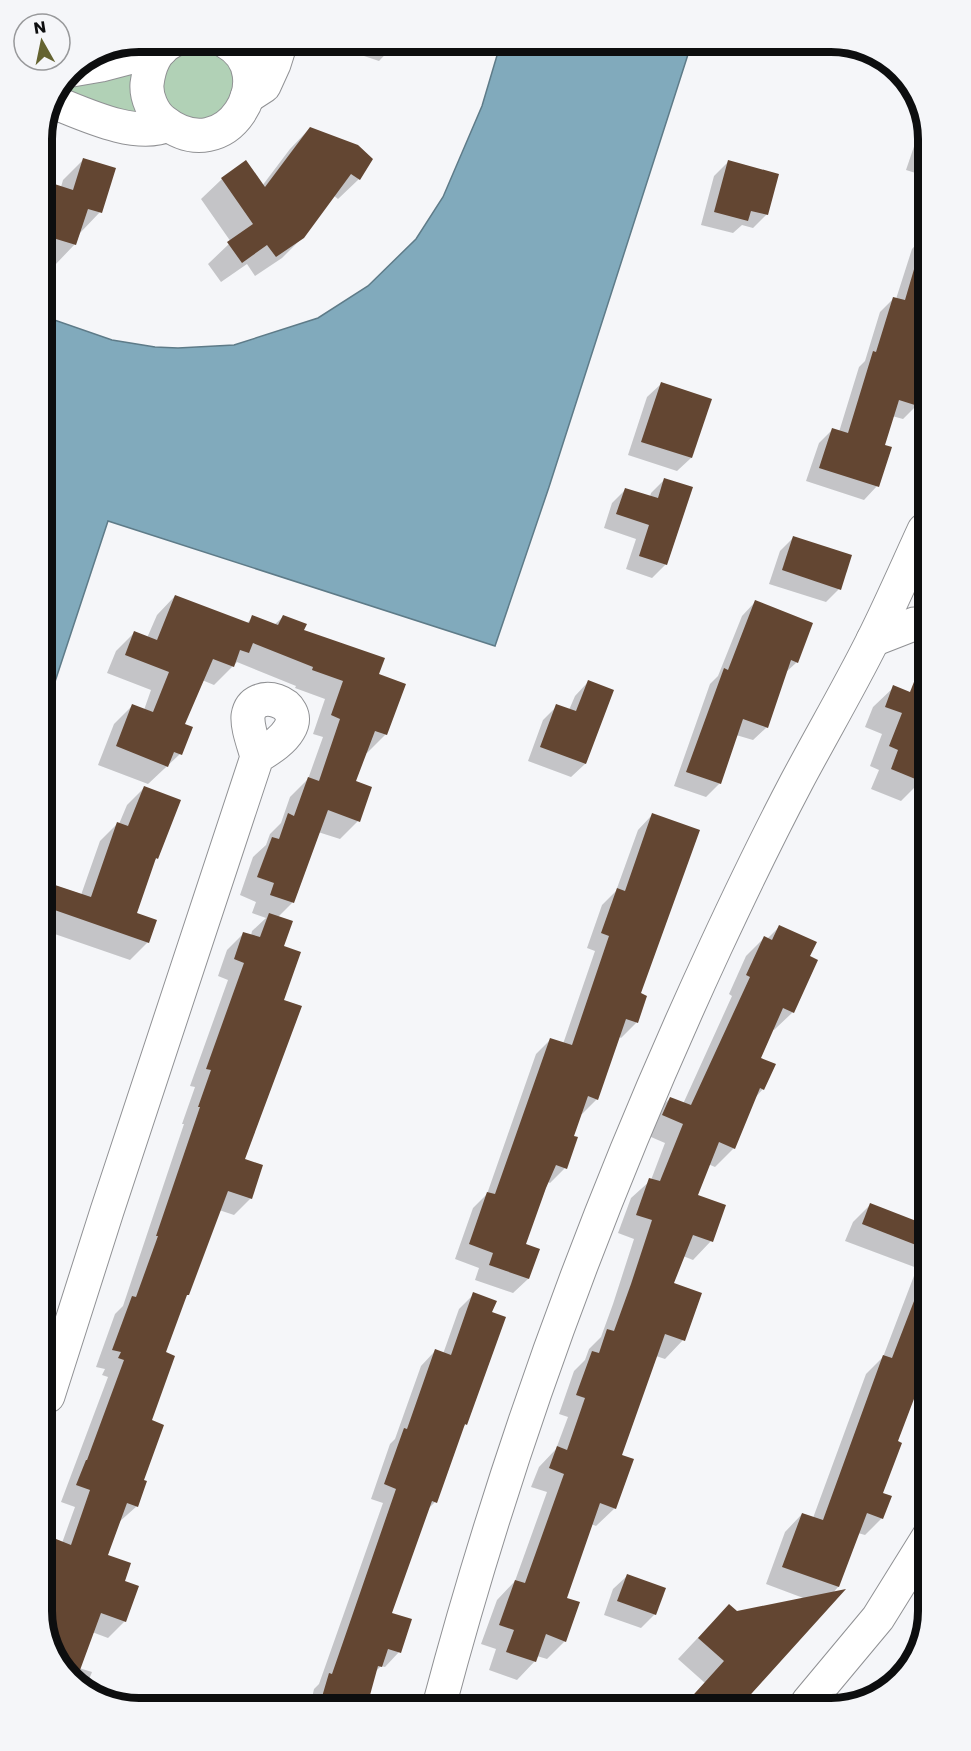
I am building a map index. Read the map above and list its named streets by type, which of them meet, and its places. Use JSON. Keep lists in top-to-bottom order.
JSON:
{
  "north": "top"
}
